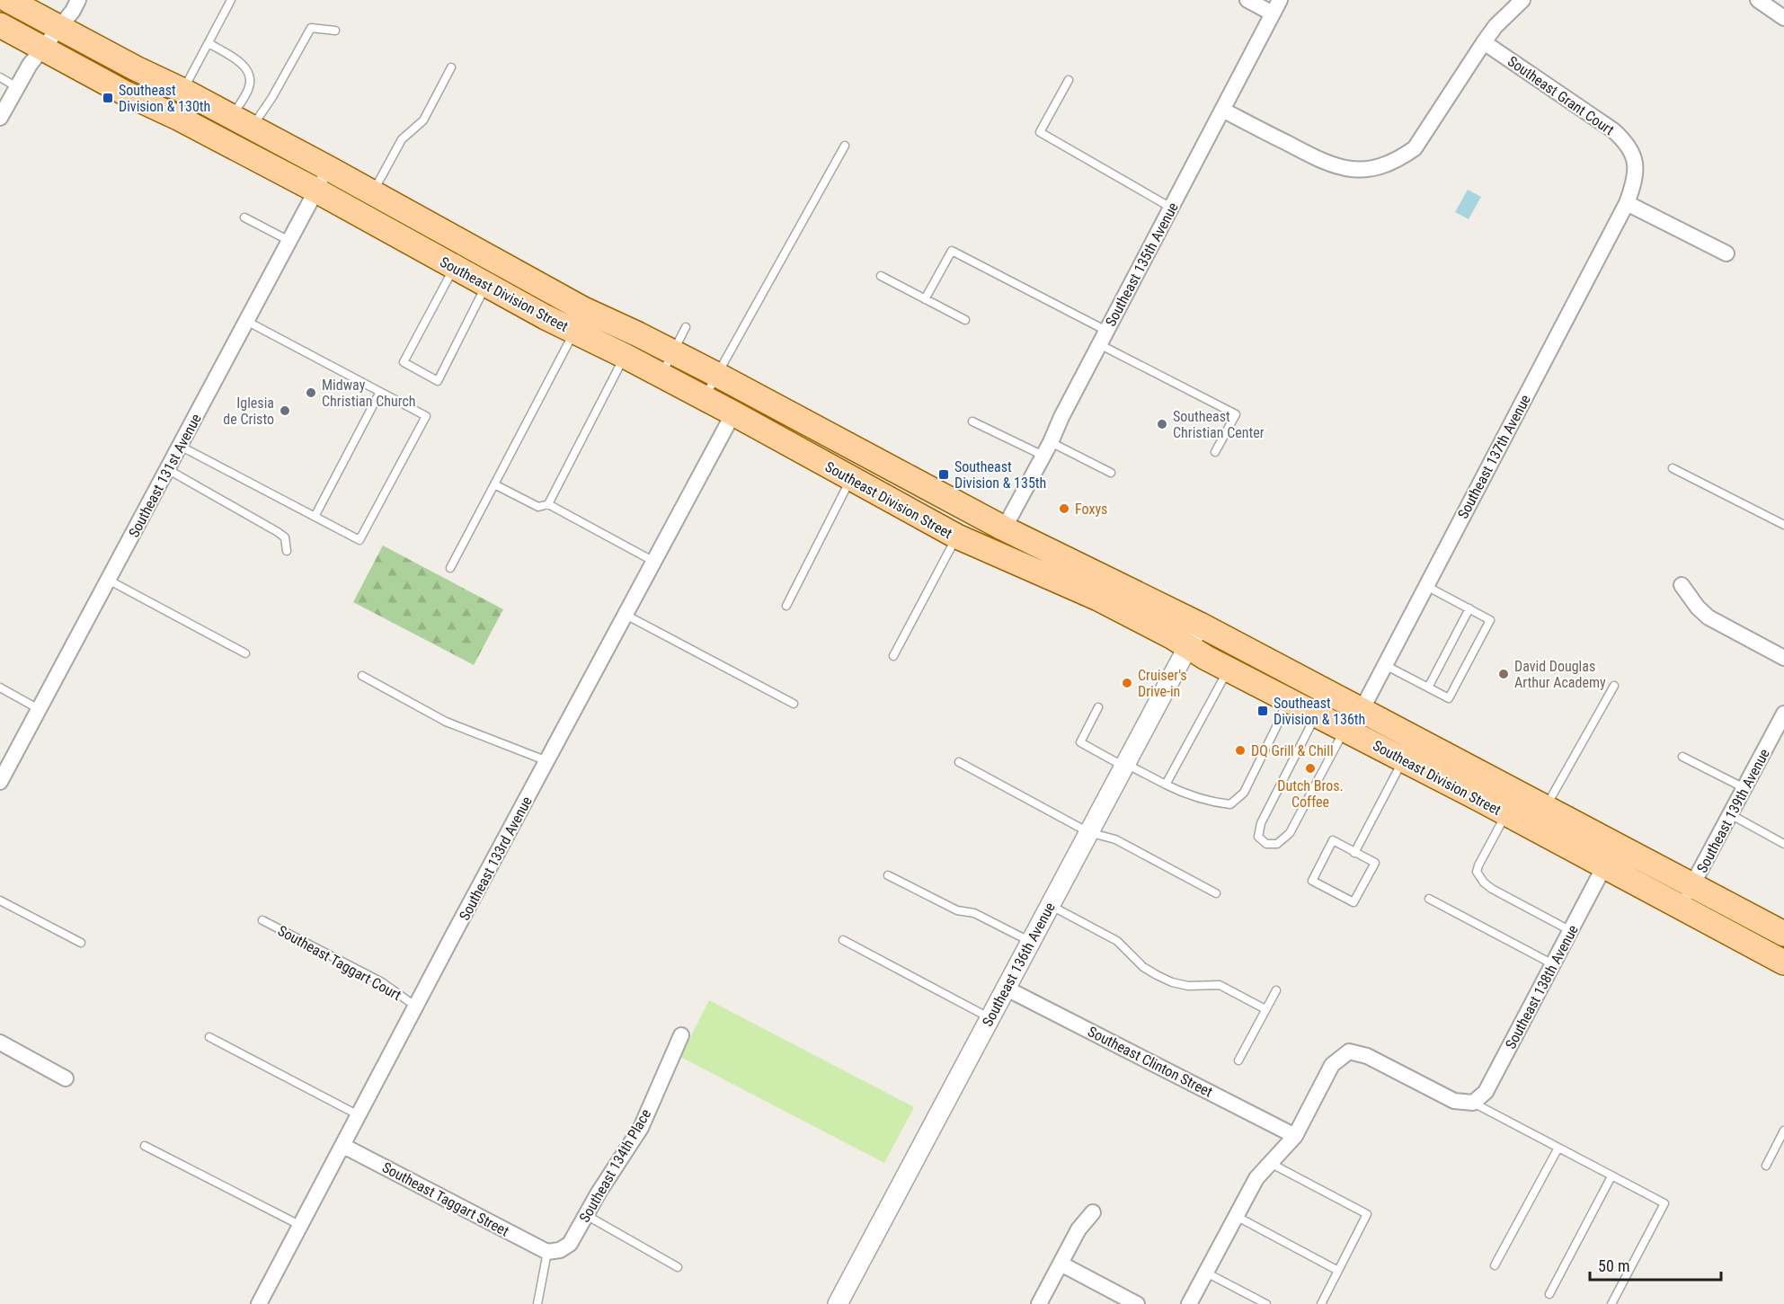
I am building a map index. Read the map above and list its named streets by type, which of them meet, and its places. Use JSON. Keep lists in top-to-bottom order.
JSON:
{
  "streets": {
    "main road": ["Southeast Division Street"],
    "street": [
      "Southeast Grant Court",
      "Southeast 135th Avenue",
      "Southeast 137th Avenue",
      "Southeast 131st Avenue",
      "Southeast 139th Avenue",
      "Southeast 133rd Avenue",
      "Southeast 136th Avenue",
      "Southeast 138th Avenue",
      "Southeast Clinton Street",
      "Southeast 134th Place",
      "Southeast Taggart Street"
    ],
    "lane": ["Southeast Taggart Court"]
  },
  "crossings": [
    ["Southeast Grant Court", "Southeast 137th Avenue"],
    ["Southeast 135th Avenue", "Southeast Division Street"],
    ["Southeast Division Street", "Southeast 137th Avenue"],
    ["Southeast Division Street", "Southeast 131st Avenue"],
    ["Southeast Division Street", "Southeast 139th Avenue"],
    ["Southeast Division Street", "Southeast 133rd Avenue"],
    ["Southeast Division Street", "Southeast 136th Avenue"],
    ["Southeast Division Street", "Southeast 138th Avenue"],
    ["Southeast 133rd Avenue", "Southeast Taggart Court"],
    ["Southeast 133rd Avenue", "Southeast Taggart Street"],
    ["Southeast 136th Avenue", "Southeast Clinton Street"],
    ["Southeast 134th Place", "Southeast Taggart Street"]
  ],
  "places": {
    "transit": ["Southeast Division & 130th", "Southeast Division & 135th", "Southeast Division & 136th"],
    "other": [
      "Midway Christian Church",
      "Iglesia de Cristo",
      "Southeast Christian Center",
      "Foxys",
      "David Douglas Arthur Academy",
      "Cruiser's Drive-in",
      "DQ Grill & Chill",
      "Dutch Bros. Coffee"
    ]
  },
  "scale_bar": "50 m"
}
